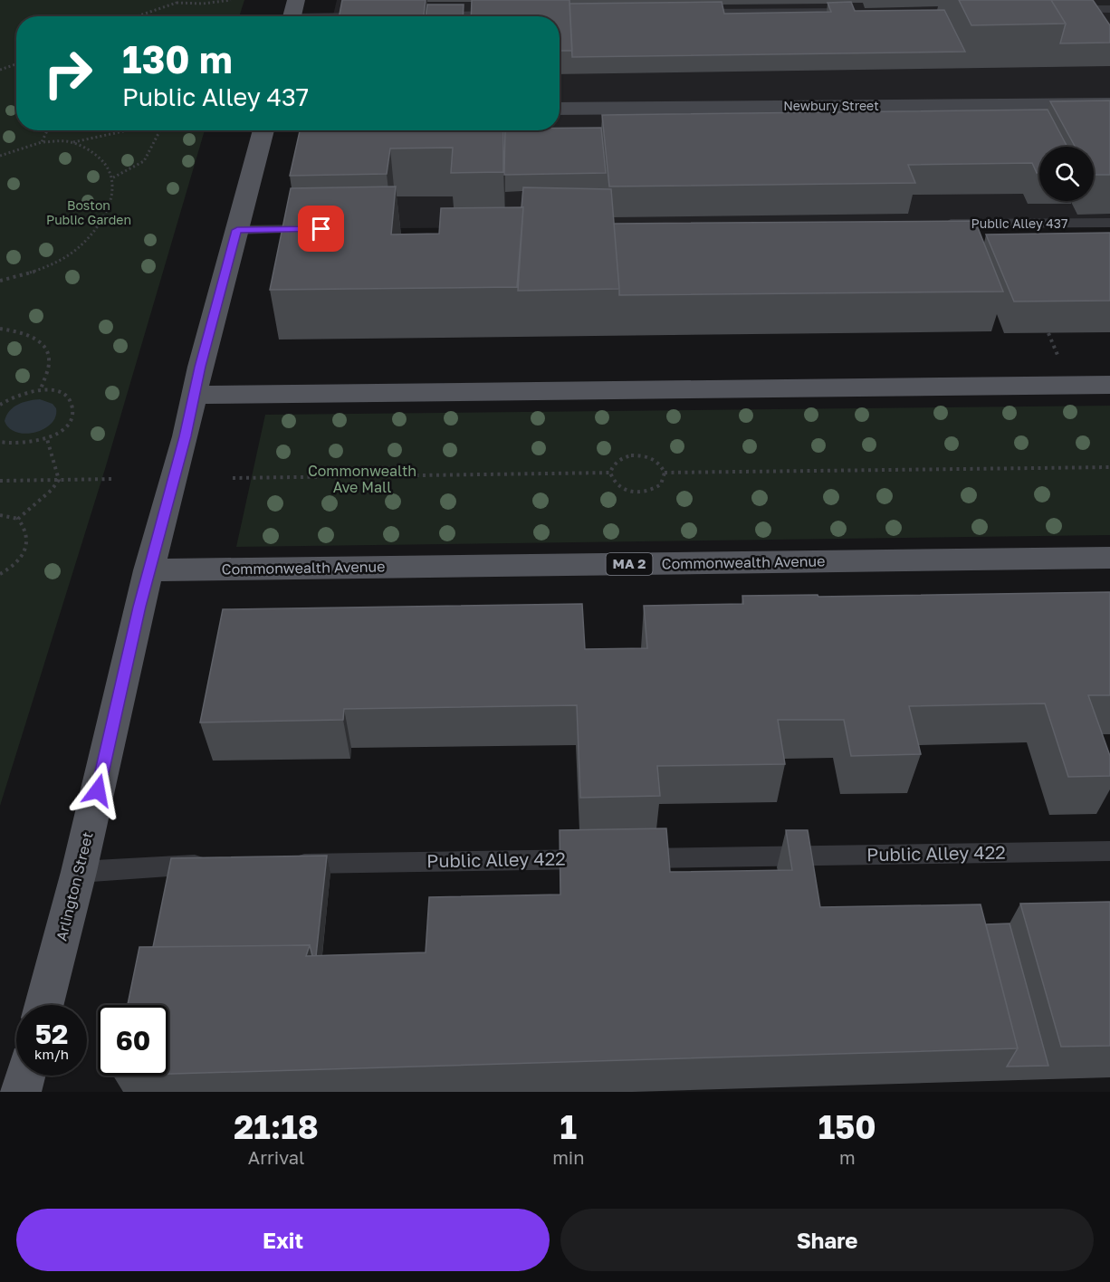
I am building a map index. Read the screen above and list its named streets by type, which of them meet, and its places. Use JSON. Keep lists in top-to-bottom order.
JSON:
{
  "streets": {
    "main road": [
      "Newbury Street",
      "Commonwealth Avenue",
      "MA 2",
      "Arlington Street"
    ],
    "lane": ["Public Alley 437", "Public Alley 422"]
  },
  "crossings": [
    ["Commonwealth Avenue", "Arlington Street"]
  ],
  "parks": ["Boston Public Garden", "Commonwealth Ave Mall"],
  "page": {
    "turn": ["130 m", "Public Alley 437"],
    "speed": "52 km/h",
    "limit": "60",
    "eta": [
      "21:18",
      "Arrival",
      "1",
      "min",
      "150",
      "m"
    ],
    "buttons": ["Exit", "Share"]
  }
}
